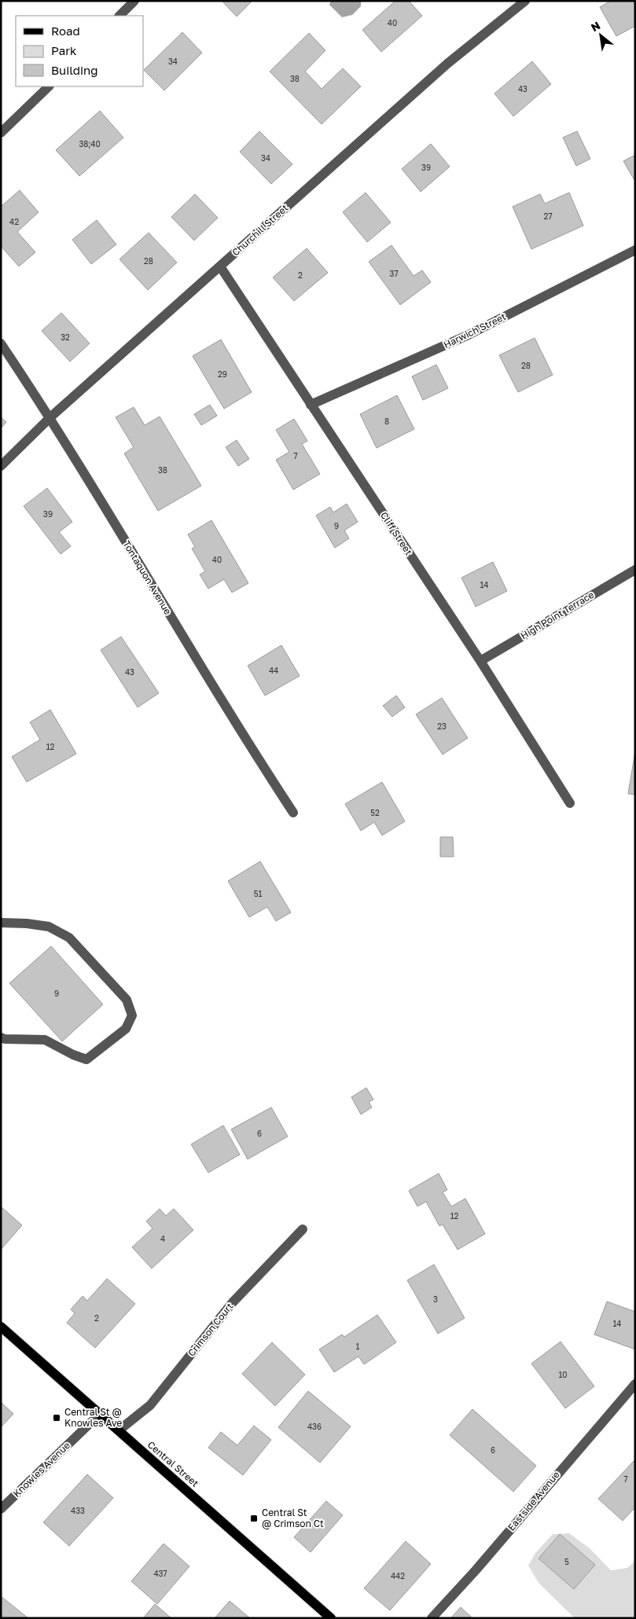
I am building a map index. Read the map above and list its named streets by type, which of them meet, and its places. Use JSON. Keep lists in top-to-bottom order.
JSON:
{
  "streets": {
    "main road": ["Central Street"],
    "street": [
      "Churchill Street",
      "Harwich Street",
      "Cliff Street",
      "Tontaquon Avenue",
      "High Point Terrace",
      "Crimson Court",
      "Knowles Avenue",
      "Eastside Avenue"
    ]
  },
  "crossings": [
    ["Churchill Street", "Cliff Street"],
    ["Churchill Street", "Tontaquon Avenue"],
    ["Harwich Street", "Cliff Street"],
    ["Cliff Street", "High Point Terrace"],
    ["Crimson Court", "Central Street"],
    ["Central Street", "Knowles Avenue"]
  ],
  "places": {
    "transit": ["Central St @ Knowles Ave", "Central St @ Crimson Ct"]
  },
  "house_numbers": [
    "40",
    "34",
    "38",
    "43",
    "38;40",
    "34",
    "39",
    "27",
    "42",
    "28",
    "37",
    "2",
    "32",
    "28",
    "29",
    "8",
    "7",
    "38",
    "39",
    "9",
    "40",
    "14",
    "44",
    "43",
    "23",
    "12",
    "52",
    "51",
    "9",
    "6",
    "12",
    "4",
    "3",
    "2",
    "14",
    "1",
    "10",
    "436",
    "6",
    "7",
    "433",
    "5",
    "437",
    "442"
  ],
  "legend": ["Road", "Park", "Building"],
  "north": "top left"
}
